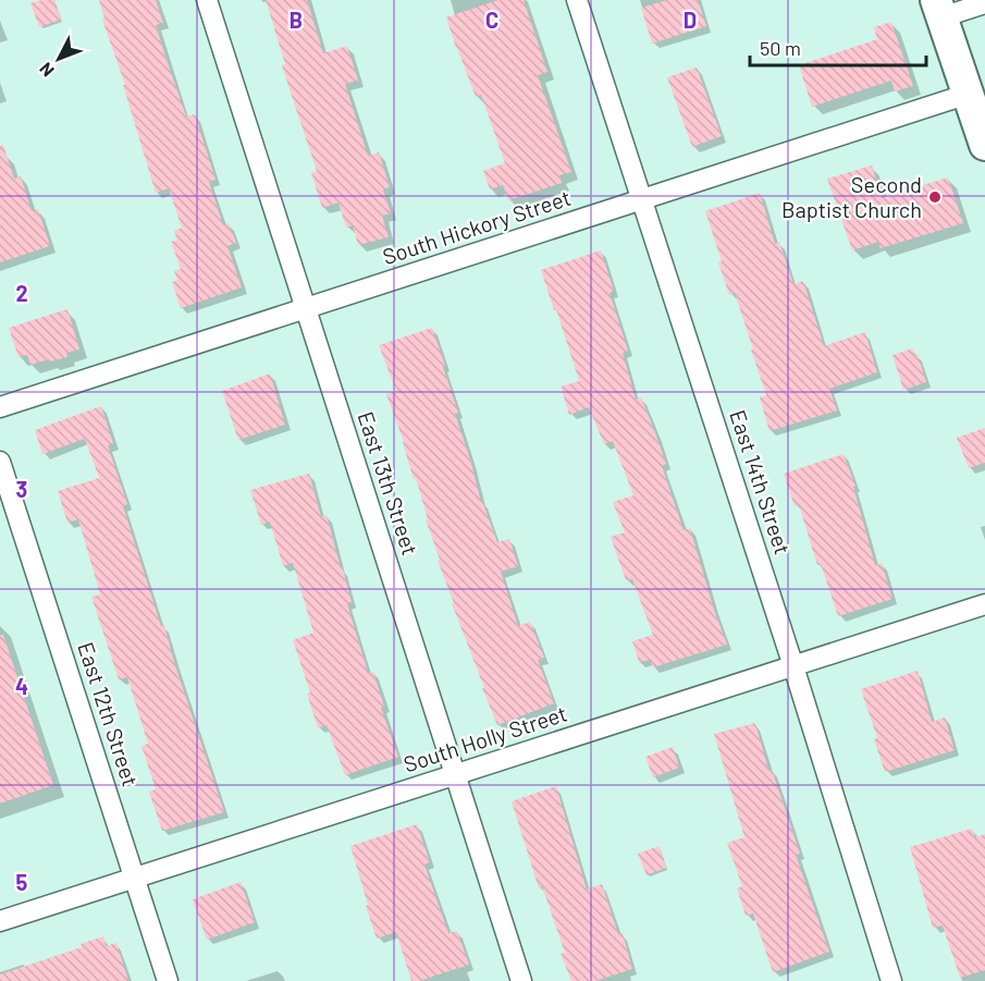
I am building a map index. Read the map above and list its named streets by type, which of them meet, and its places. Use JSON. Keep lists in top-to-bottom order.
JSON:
{
  "streets": {
    "street": [
      "South Hickory Street",
      "East 14th Street",
      "East 13th Street",
      "East 12th Street",
      "South Holly Street"
    ]
  },
  "crossings": [
    ["South Hickory Street", "East 14th Street"],
    ["South Hickory Street", "East 13th Street"],
    ["East 14th Street", "South Holly Street"],
    ["East 13th Street", "South Holly Street"],
    ["East 12th Street", "South Holly Street"]
  ],
  "places": ["Second Baptist Church"],
  "scale_bar": "50 m",
  "north": "bottom left",
  "grid": {
    "columns": ["B", "C", "D"],
    "rows": [
      "2",
      "3",
      "4",
      "5"
    ]
  }
}
